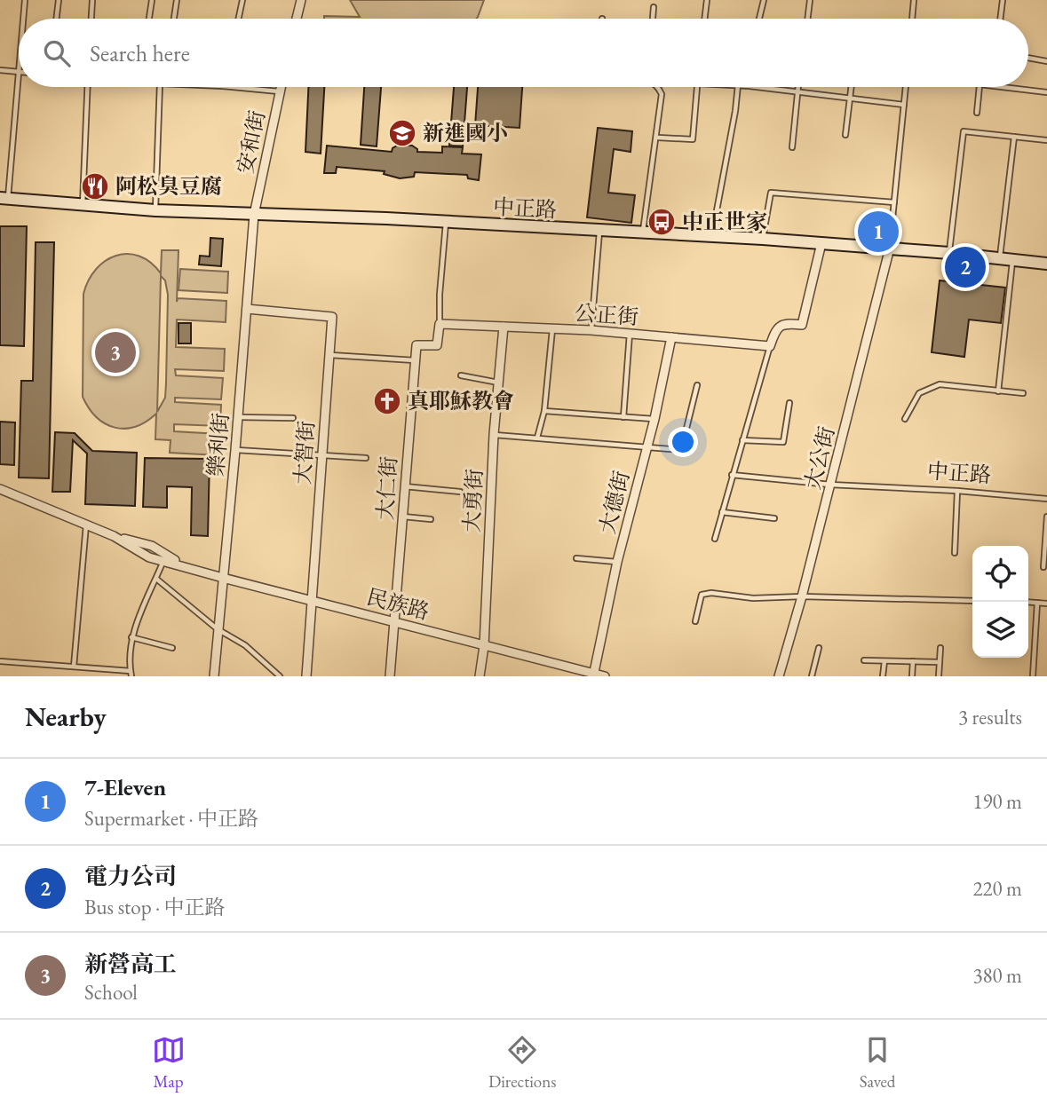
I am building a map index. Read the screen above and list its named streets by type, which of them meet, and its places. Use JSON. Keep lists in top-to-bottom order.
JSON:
{
  "streets": {
    "street": [
      "安和街",
      "中正路",
      "公正街",
      "樂利街",
      "大智街",
      "大公街",
      "大仁街",
      "大勇街",
      "大德街",
      "民族路"
    ]
  },
  "crossings": [
    ["安和街", "中正路"],
    ["安和街", "樂利街"],
    ["中正路", "樂利街"],
    ["中正路", "大公街"],
    ["公正街", "大勇街"],
    ["公正街", "大德街"],
    ["樂利街", "大智街"],
    ["樂利街", "民族路"],
    ["大智街", "民族路"],
    ["大仁街", "民族路"],
    ["大勇街", "民族路"],
    ["大德街", "民族路"]
  ],
  "places": {
    "school or university": ["新進國小"],
    "restaurant": ["阿松臭豆腐"],
    "bus stop": ["中正世家"],
    "church": ["真耶穌教會"]
  },
  "page": {
    "search": "Search here",
    "pins": ["1", "2", "3"],
    "heading": ["Nearby", "3 results"],
    "list": [
      {
        "mark": "1",
        "name": "7-Eleven",
        "note": "Supermarket · 中正路",
        "value": "190 m"
      },
      {
        "mark": "2",
        "name": "電力公司",
        "note": "Bus stop · 中正路",
        "value": "220 m"
      },
      {
        "mark": "3",
        "name": "新營高工",
        "note": "School",
        "value": "380 m"
      }
    ],
    "nav": ["Map", "Directions", "Saved"]
  }
}
